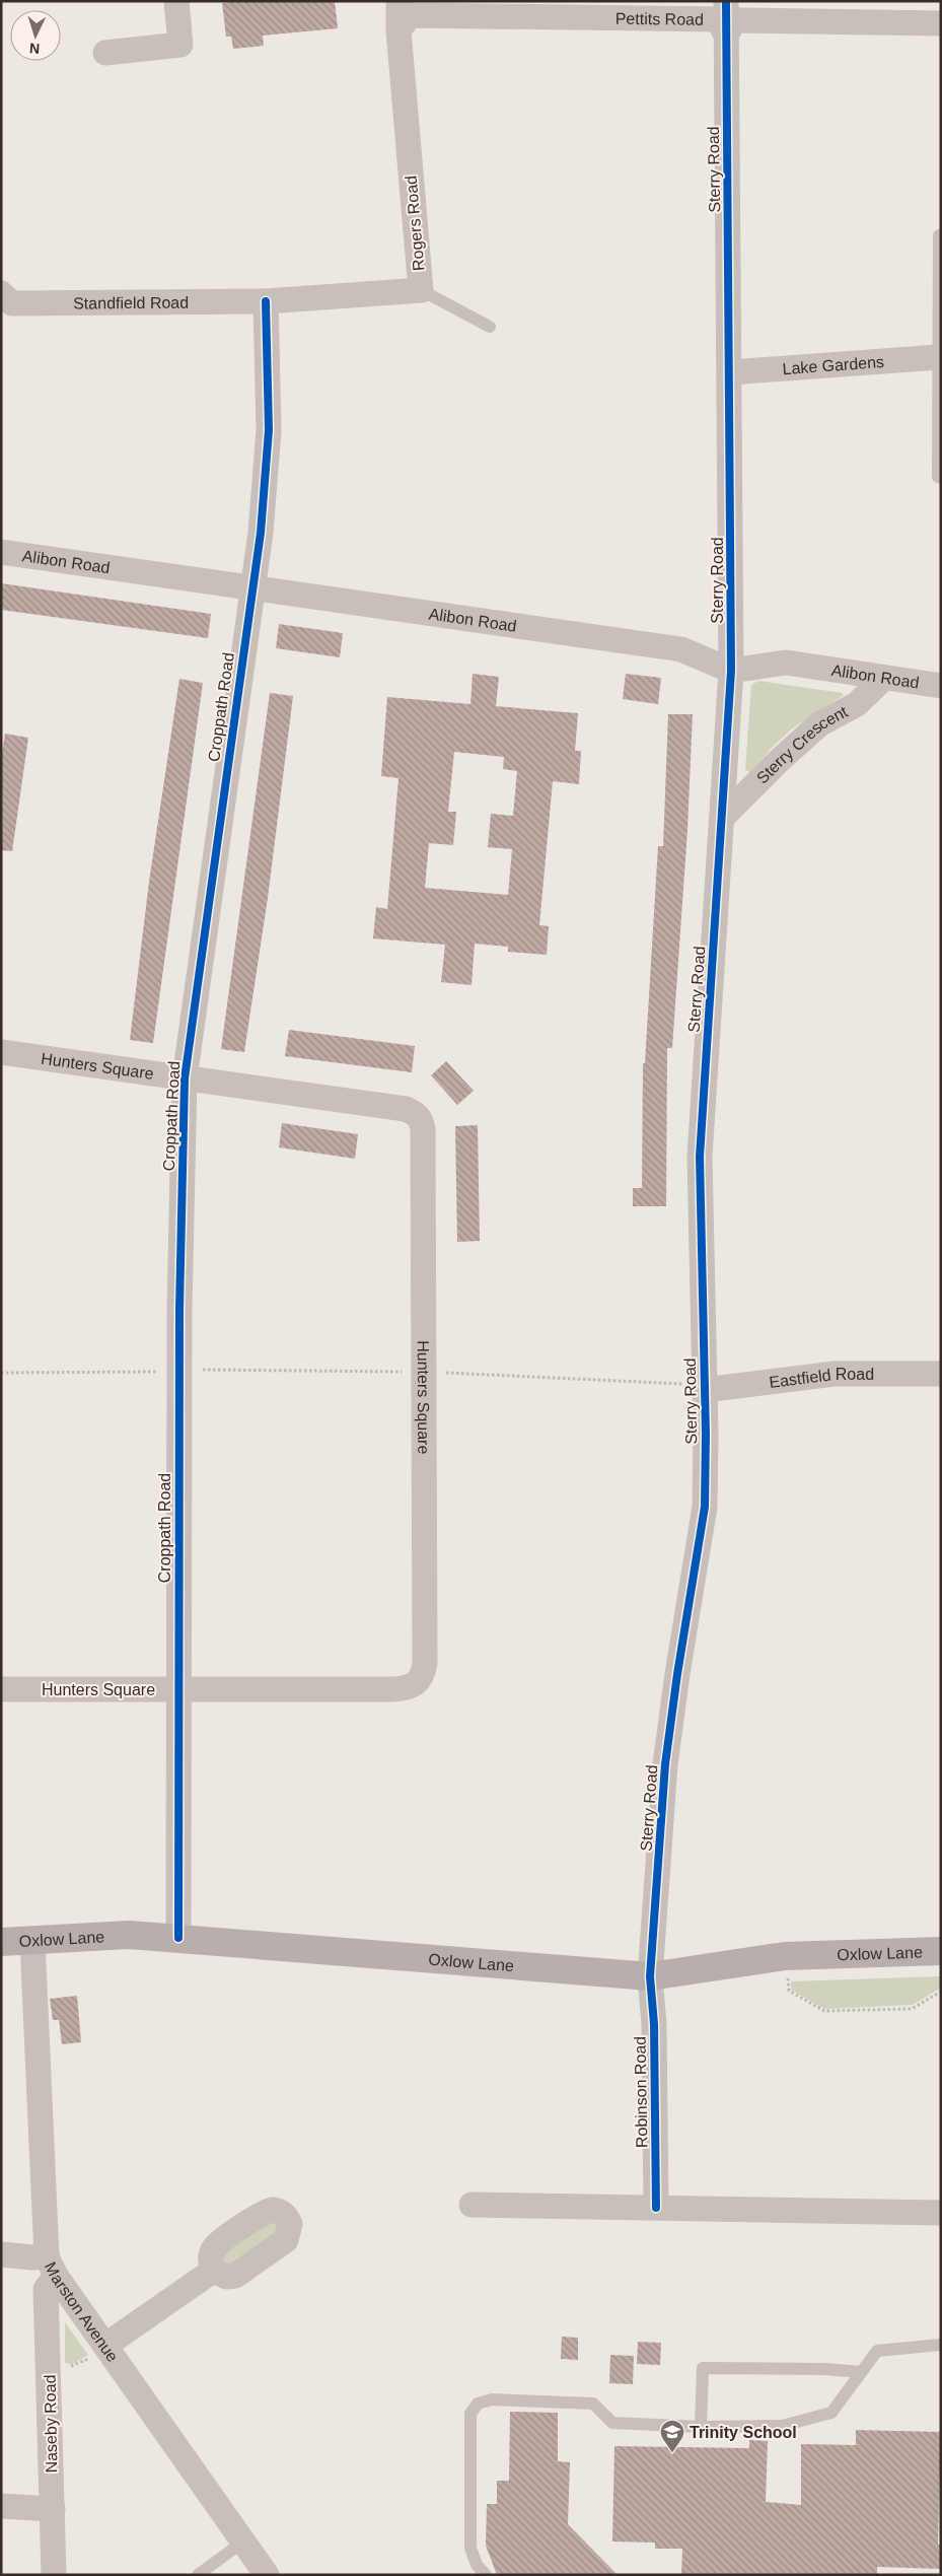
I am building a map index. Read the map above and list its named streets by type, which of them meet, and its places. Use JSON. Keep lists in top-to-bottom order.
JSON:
{
  "streets": {
    "street": [
      "Pettits Road",
      "Sterry Road",
      "Rogers Road",
      "Standfield Road",
      "Lake Gardens",
      "Alibon Road",
      "Croppath Road",
      "Sterry Crescent",
      "Hunters Square",
      "Eastfield Road",
      "Oxlow Lane",
      "Robinson Road",
      "Marston Avenue",
      "Naseby Road"
    ]
  },
  "crossings": [
    ["Pettits Road", "Sterry Road"],
    ["Pettits Road", "Rogers Road"],
    ["Sterry Road", "Lake Gardens"],
    ["Sterry Road", "Alibon Road"],
    ["Sterry Road", "Sterry Crescent"],
    ["Sterry Road", "Eastfield Road"],
    ["Sterry Road", "Oxlow Lane"],
    ["Sterry Road", "Robinson Road"],
    ["Rogers Road", "Standfield Road"],
    ["Rogers Road", "Croppath Road"],
    ["Standfield Road", "Croppath Road"],
    ["Alibon Road", "Croppath Road"],
    ["Alibon Road", "Sterry Crescent"],
    ["Croppath Road", "Hunters Square"],
    ["Croppath Road", "Oxlow Lane"],
    ["Oxlow Lane", "Robinson Road"],
    ["Oxlow Lane", "Marston Avenue"],
    ["Marston Avenue", "Naseby Road"]
  ],
  "places": {
    "school or university": ["Trinity School"]
  },
  "north": "bottom"
}
